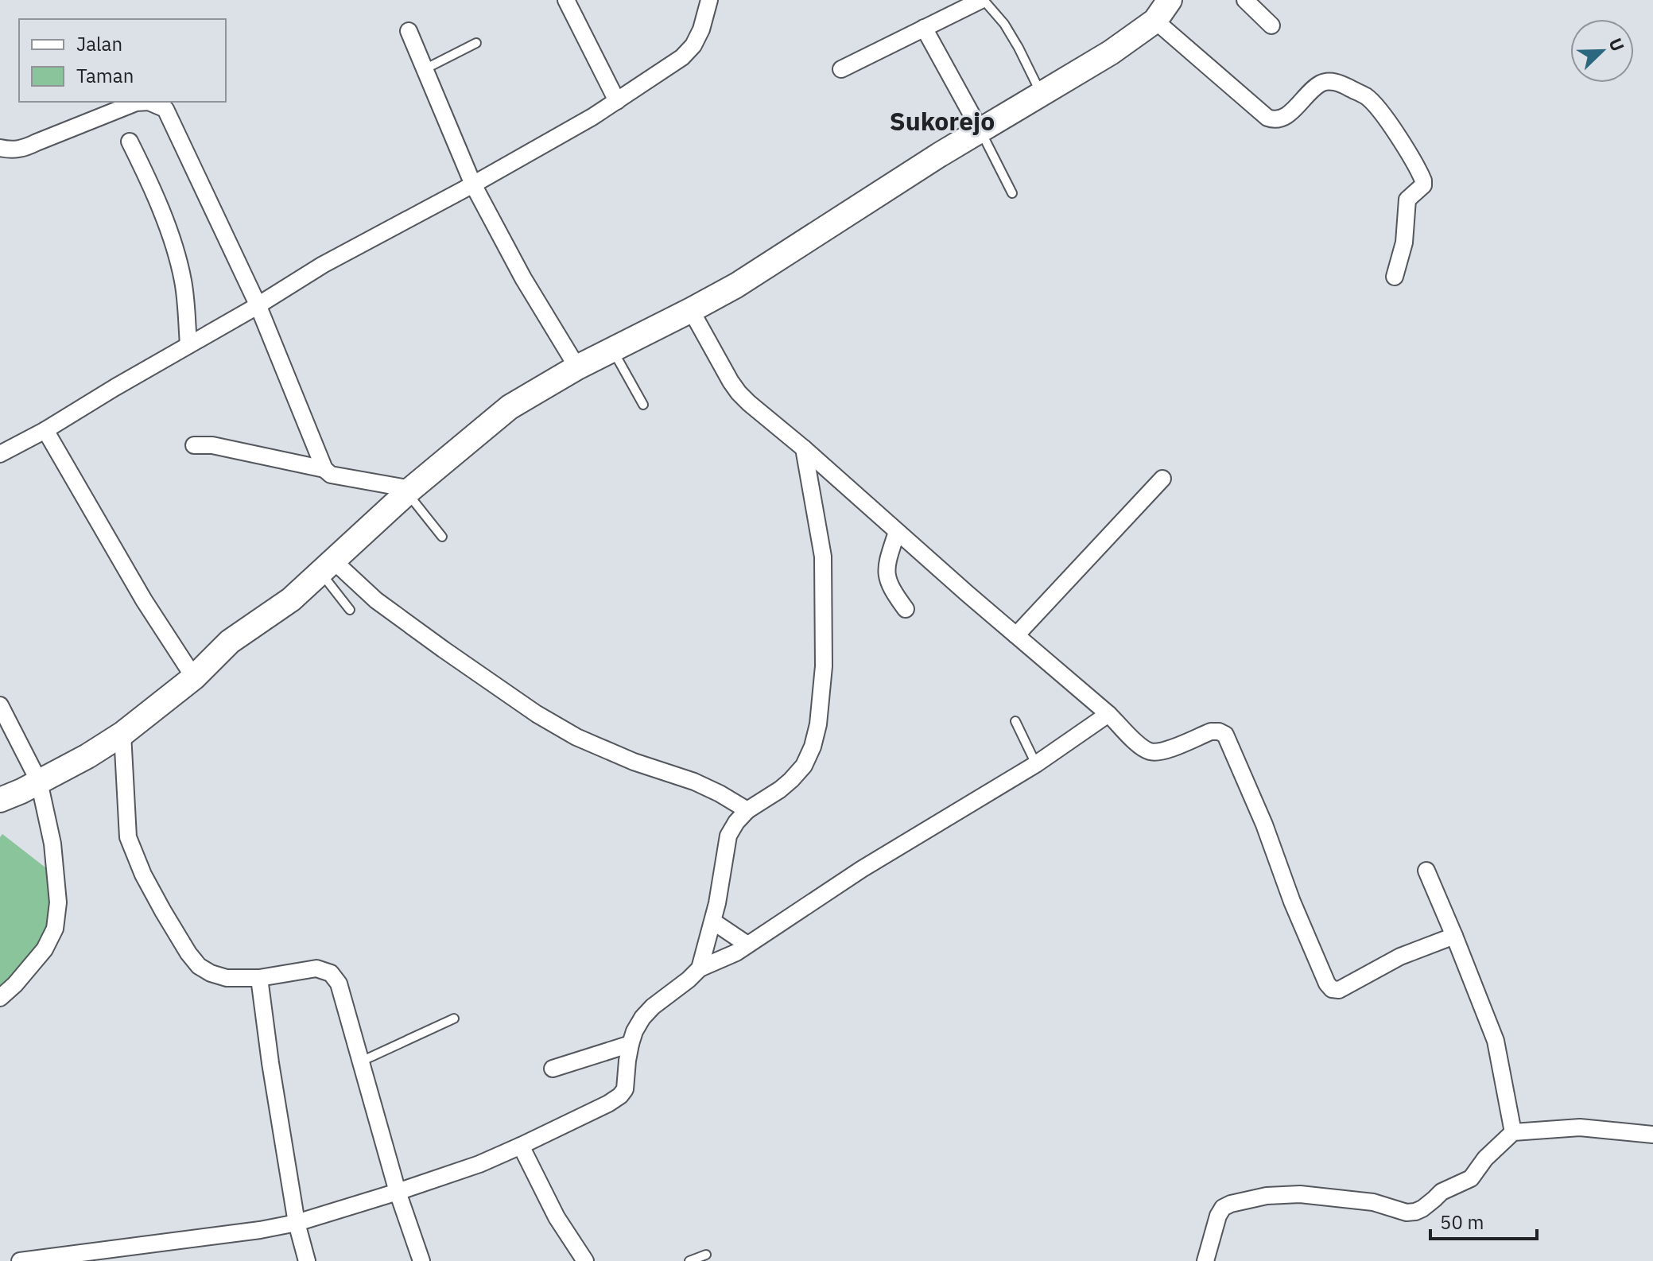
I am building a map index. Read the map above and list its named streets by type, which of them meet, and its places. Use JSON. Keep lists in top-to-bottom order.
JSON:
{
  "districts": ["Sukorejo"],
  "legend": ["Jalan", "Taman"],
  "scale_bar": "50 m",
  "north": "top right"
}
